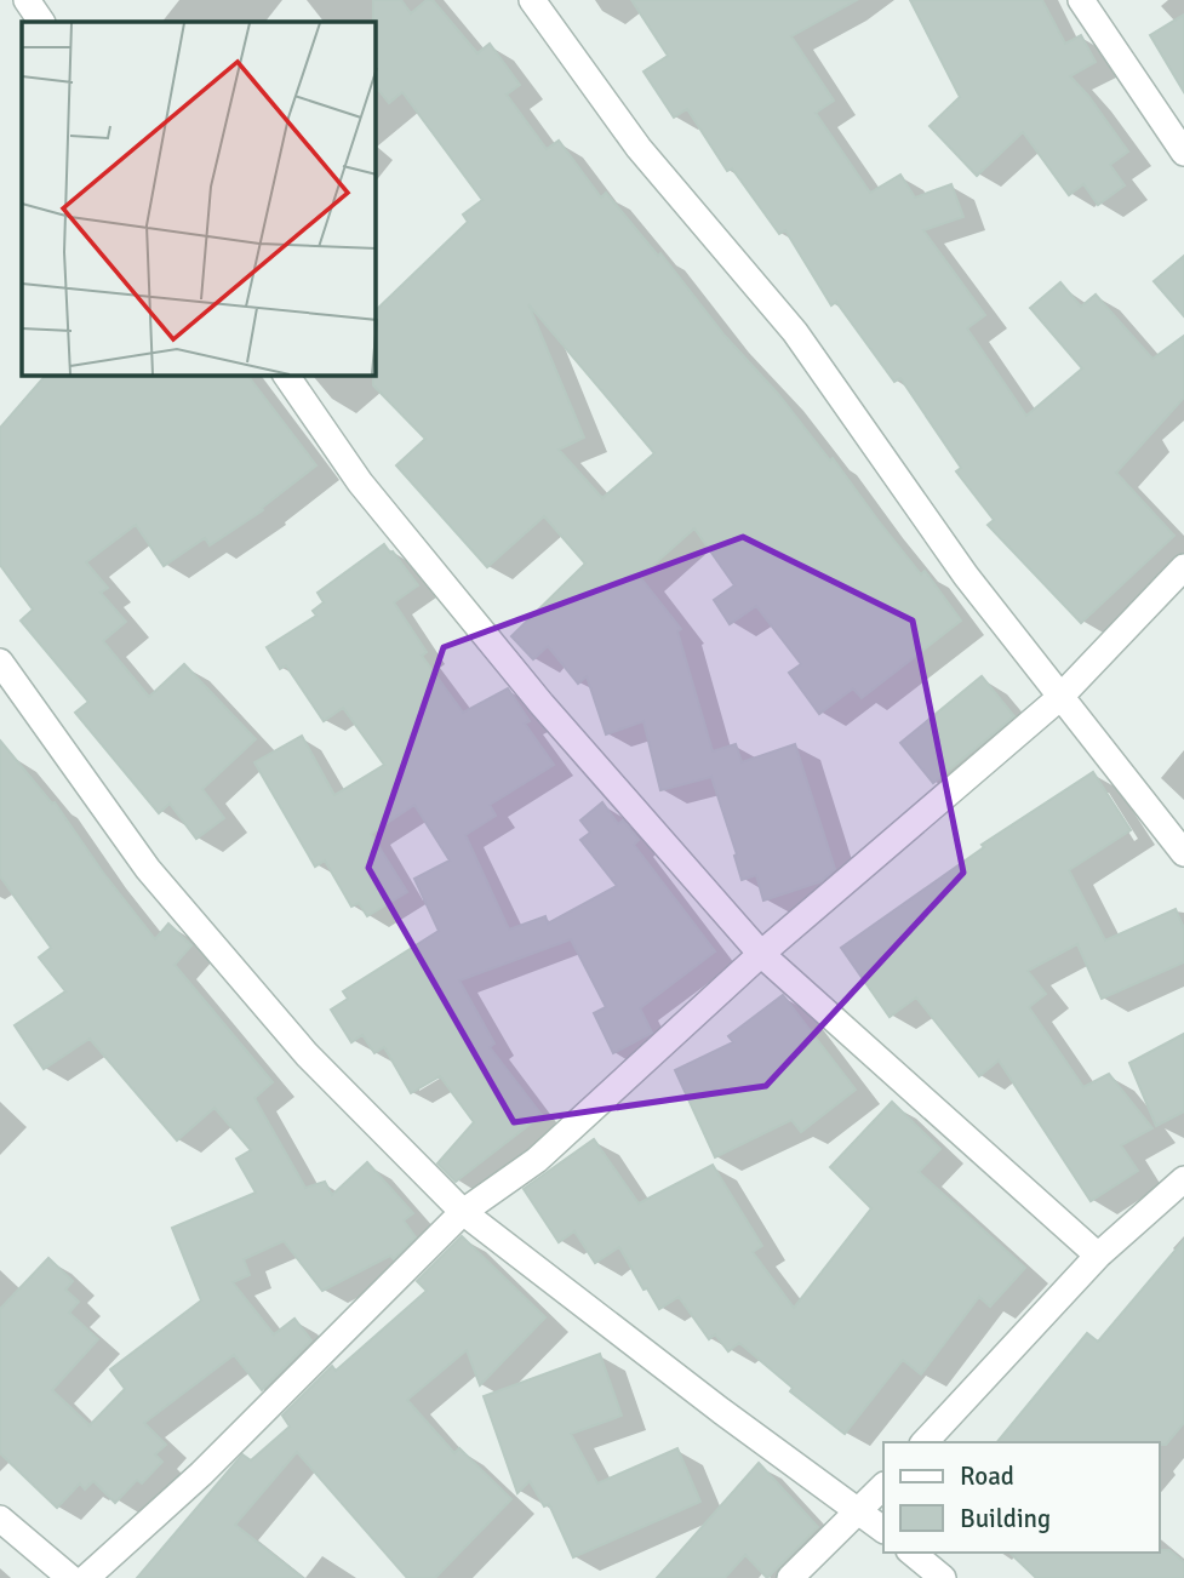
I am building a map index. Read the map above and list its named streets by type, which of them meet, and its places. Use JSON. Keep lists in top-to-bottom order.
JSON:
{
  "legend": ["Road", "Building"]
}
